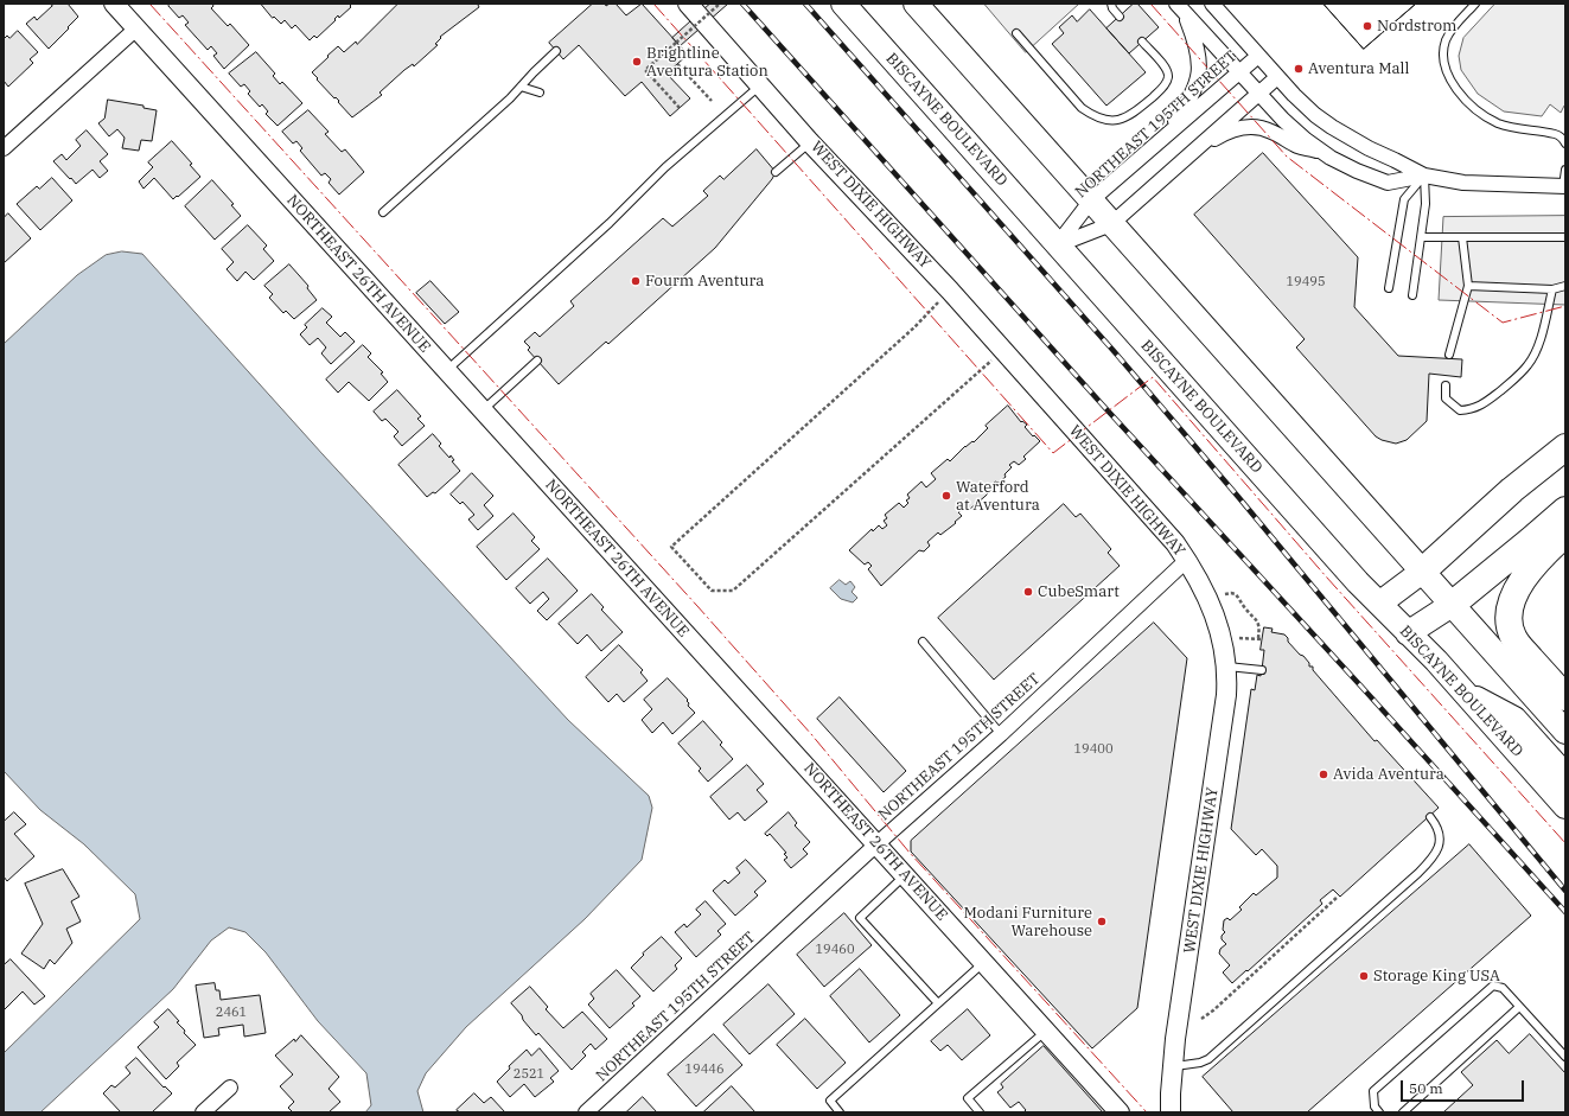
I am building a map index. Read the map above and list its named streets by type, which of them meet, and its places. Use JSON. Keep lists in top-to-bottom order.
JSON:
{
  "streets": {
    "main road": ["BISCAYNE BOULEVARD"],
    "street": ["NORTHEAST 195TH STREET", "WEST DIXIE HIGHWAY", "NORTHEAST 26TH AVENUE"]
  },
  "crossings": [
    ["BISCAYNE BOULEVARD", "NORTHEAST 195TH STREET"],
    ["NORTHEAST 195TH STREET", "WEST DIXIE HIGHWAY"],
    ["NORTHEAST 195TH STREET", "NORTHEAST 26TH AVENUE"]
  ],
  "places": [
    "Nordstrom",
    "Brightline Aventura Station",
    "Aventura Mall",
    "Fourm Aventura",
    "Waterford at Aventura",
    "CubeSmart",
    "Avida Aventura",
    "Modani Furniture Warehouse",
    "Storage King USA"
  ],
  "house_numbers": [
    "19495",
    "19400",
    "19460",
    "2461",
    "19446",
    "2521"
  ],
  "scale_bar": "50 m"
}
